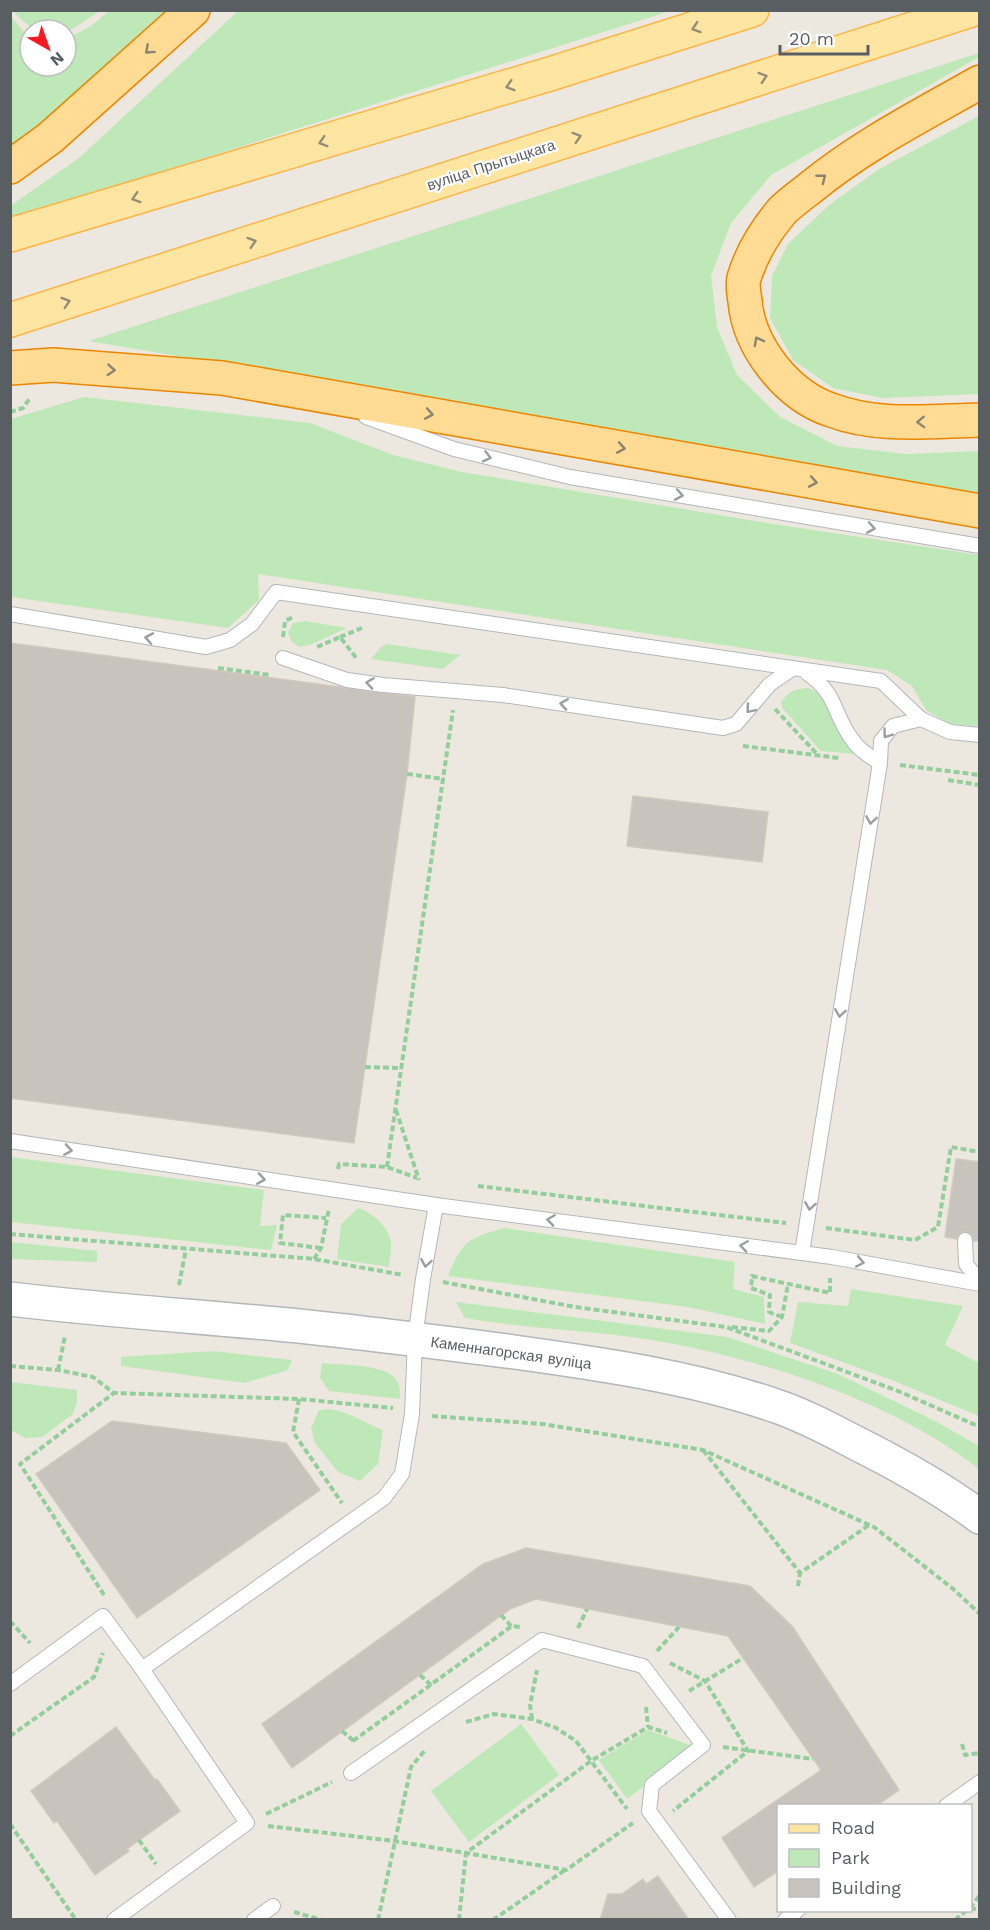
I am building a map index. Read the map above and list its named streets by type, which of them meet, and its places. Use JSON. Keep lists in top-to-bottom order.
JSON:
{
  "streets": {
    "main road": ["вуліца Прытыцкага", "Каменнагорская вуліца"]
  },
  "legend": ["Road", "Park", "Building"],
  "scale_bar": "20 m",
  "north": "bottom right"
}
